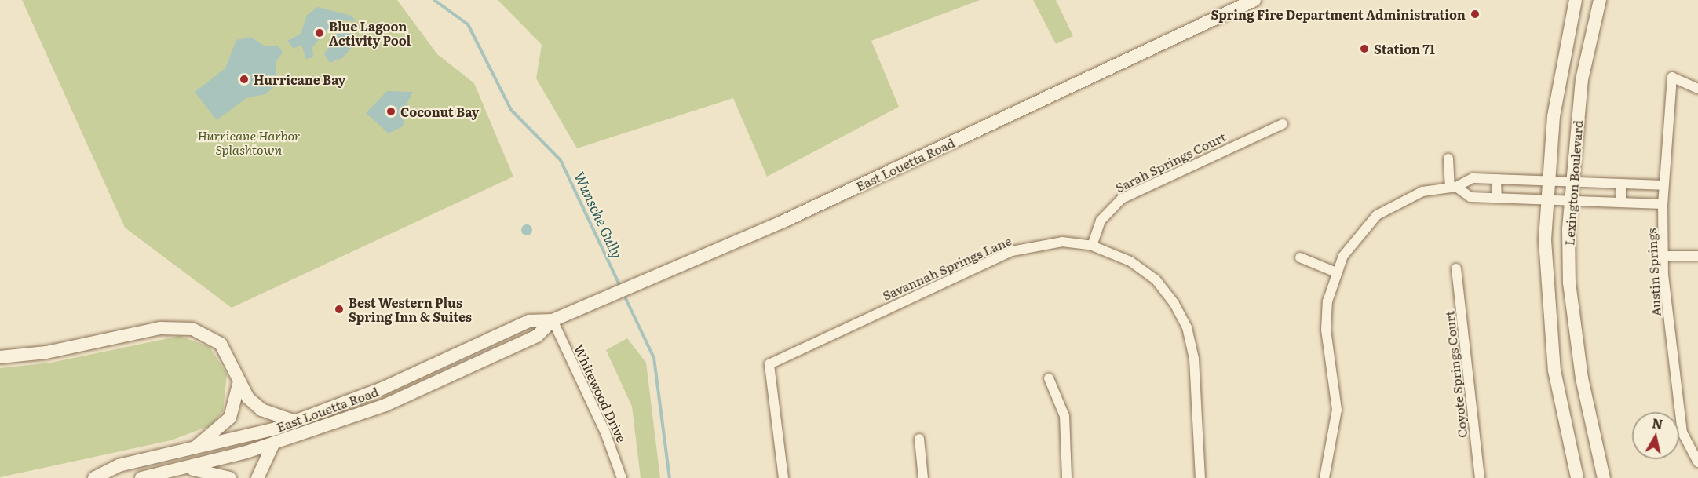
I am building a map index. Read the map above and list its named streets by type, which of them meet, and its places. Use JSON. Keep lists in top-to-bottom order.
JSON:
{
  "streets": {
    "main road": ["East Louetta Road", "Lexington Boulevard"],
    "street": [
      "Sarah Springs Court",
      "Savannah Springs Lane",
      "Austin Springs",
      "Coyote Springs Court",
      "Whitewood Drive"
    ]
  },
  "crossings": [
    ["Sarah Springs Court", "Savannah Springs Lane"],
    ["East Louetta Road", "Whitewood Drive"]
  ],
  "water": ["Wunsche Gully"],
  "parks": ["Hurricane Harbor Splashtown"],
  "places": [
    "Spring Fire Department Administration",
    "Blue Lagoon Activity Pool",
    "Station 71",
    "Hurricane Bay",
    "Coconut Bay",
    "Best Western Plus Spring Inn & Suites"
  ],
  "north": "top"
}
